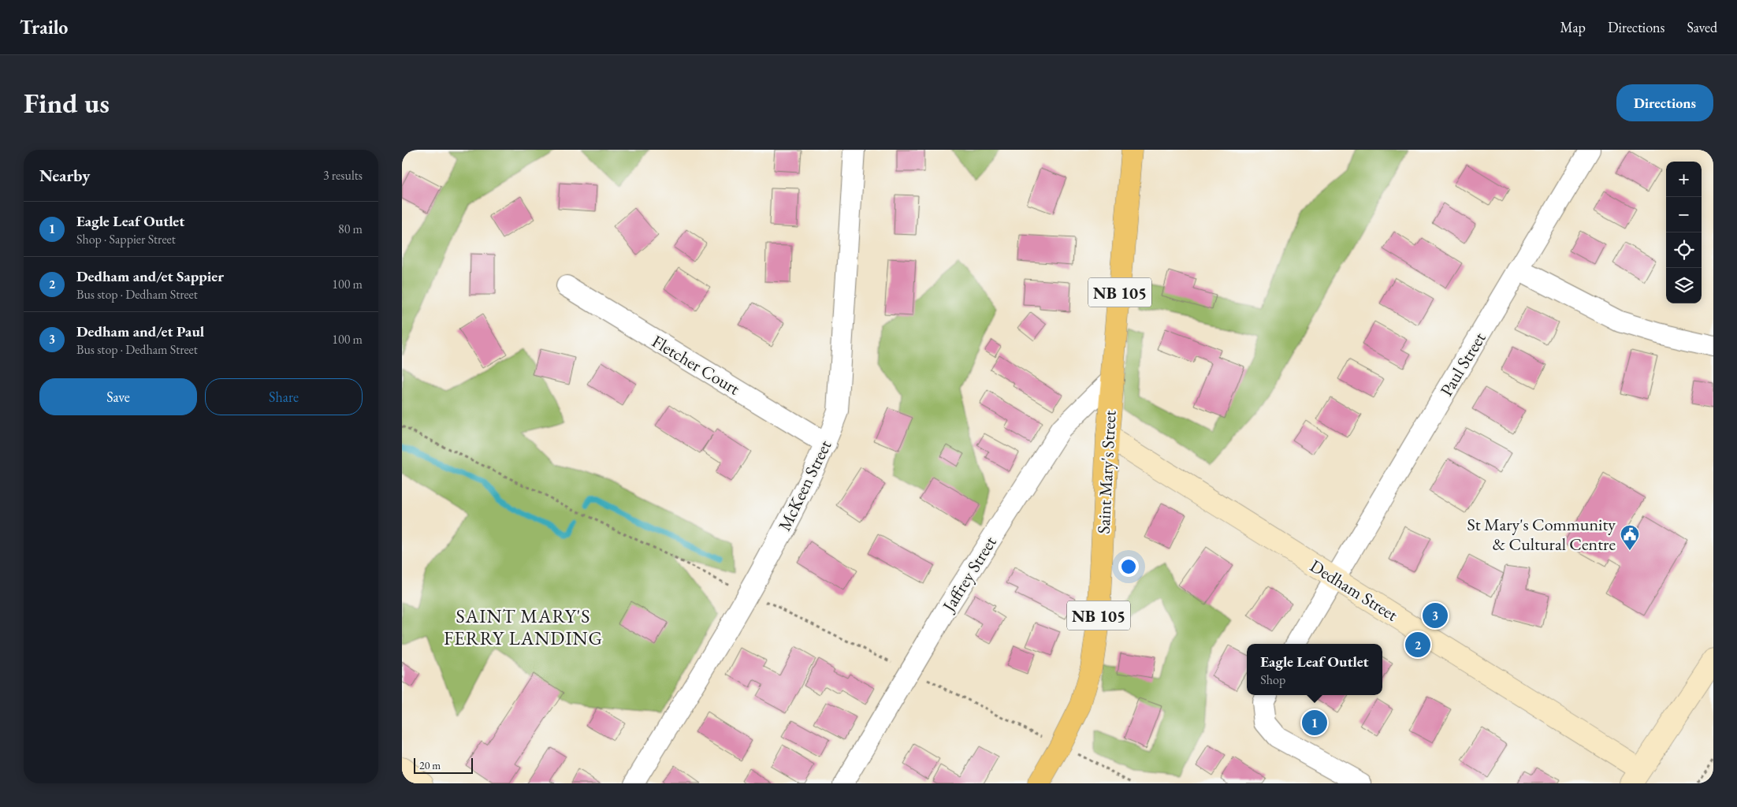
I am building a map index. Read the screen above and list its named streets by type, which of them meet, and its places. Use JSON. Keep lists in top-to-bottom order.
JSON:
{
  "streets": {
    "main road": ["NB 105", "Saint Mary's Street"],
    "street": [
      "Paul Street",
      "Fletcher Court",
      "McKeen Street",
      "Jaffrey Street",
      "Dedham Street"
    ]
  },
  "crossings": [
    ["Paul Street", "Dedham Street"],
    ["Fletcher Court", "McKeen Street"],
    ["Saint Mary's Street", "Jaffrey Street"],
    ["Saint Mary's Street", "Dedham Street"]
  ],
  "districts": ["SAINT MARY'S FERRY LANDING"],
  "places": {
    "public building": ["St Mary's Community & Cultural Centre"]
  },
  "scale_bar": "20 m",
  "page": {
    "header": "Trailo",
    "nav": ["Map", "Directions", "Saved"],
    "buttons": [
      "Directions",
      ["Save", "Share"]
    ],
    "title": "Find us",
    "heading": ["Nearby", "3 results"],
    "map_buttons": ["+", "−"],
    "list": [
      {
        "mark": "1",
        "name": "Eagle Leaf Outlet",
        "note": "Shop · Sappier Street",
        "value": "80 m"
      },
      {
        "mark": "2",
        "name": "Dedham and/et Sappier",
        "note": "Bus stop · Dedham Street",
        "value": "100 m"
      },
      {
        "mark": "3",
        "name": "Dedham and/et Paul",
        "note": "Bus stop · Dedham Street",
        "value": "100 m"
      }
    ],
    "pins": ["3", "2", "1"],
    "popup": ["Eagle Leaf Outlet", "Shop"],
    "scale": "20 m"
  }
}
